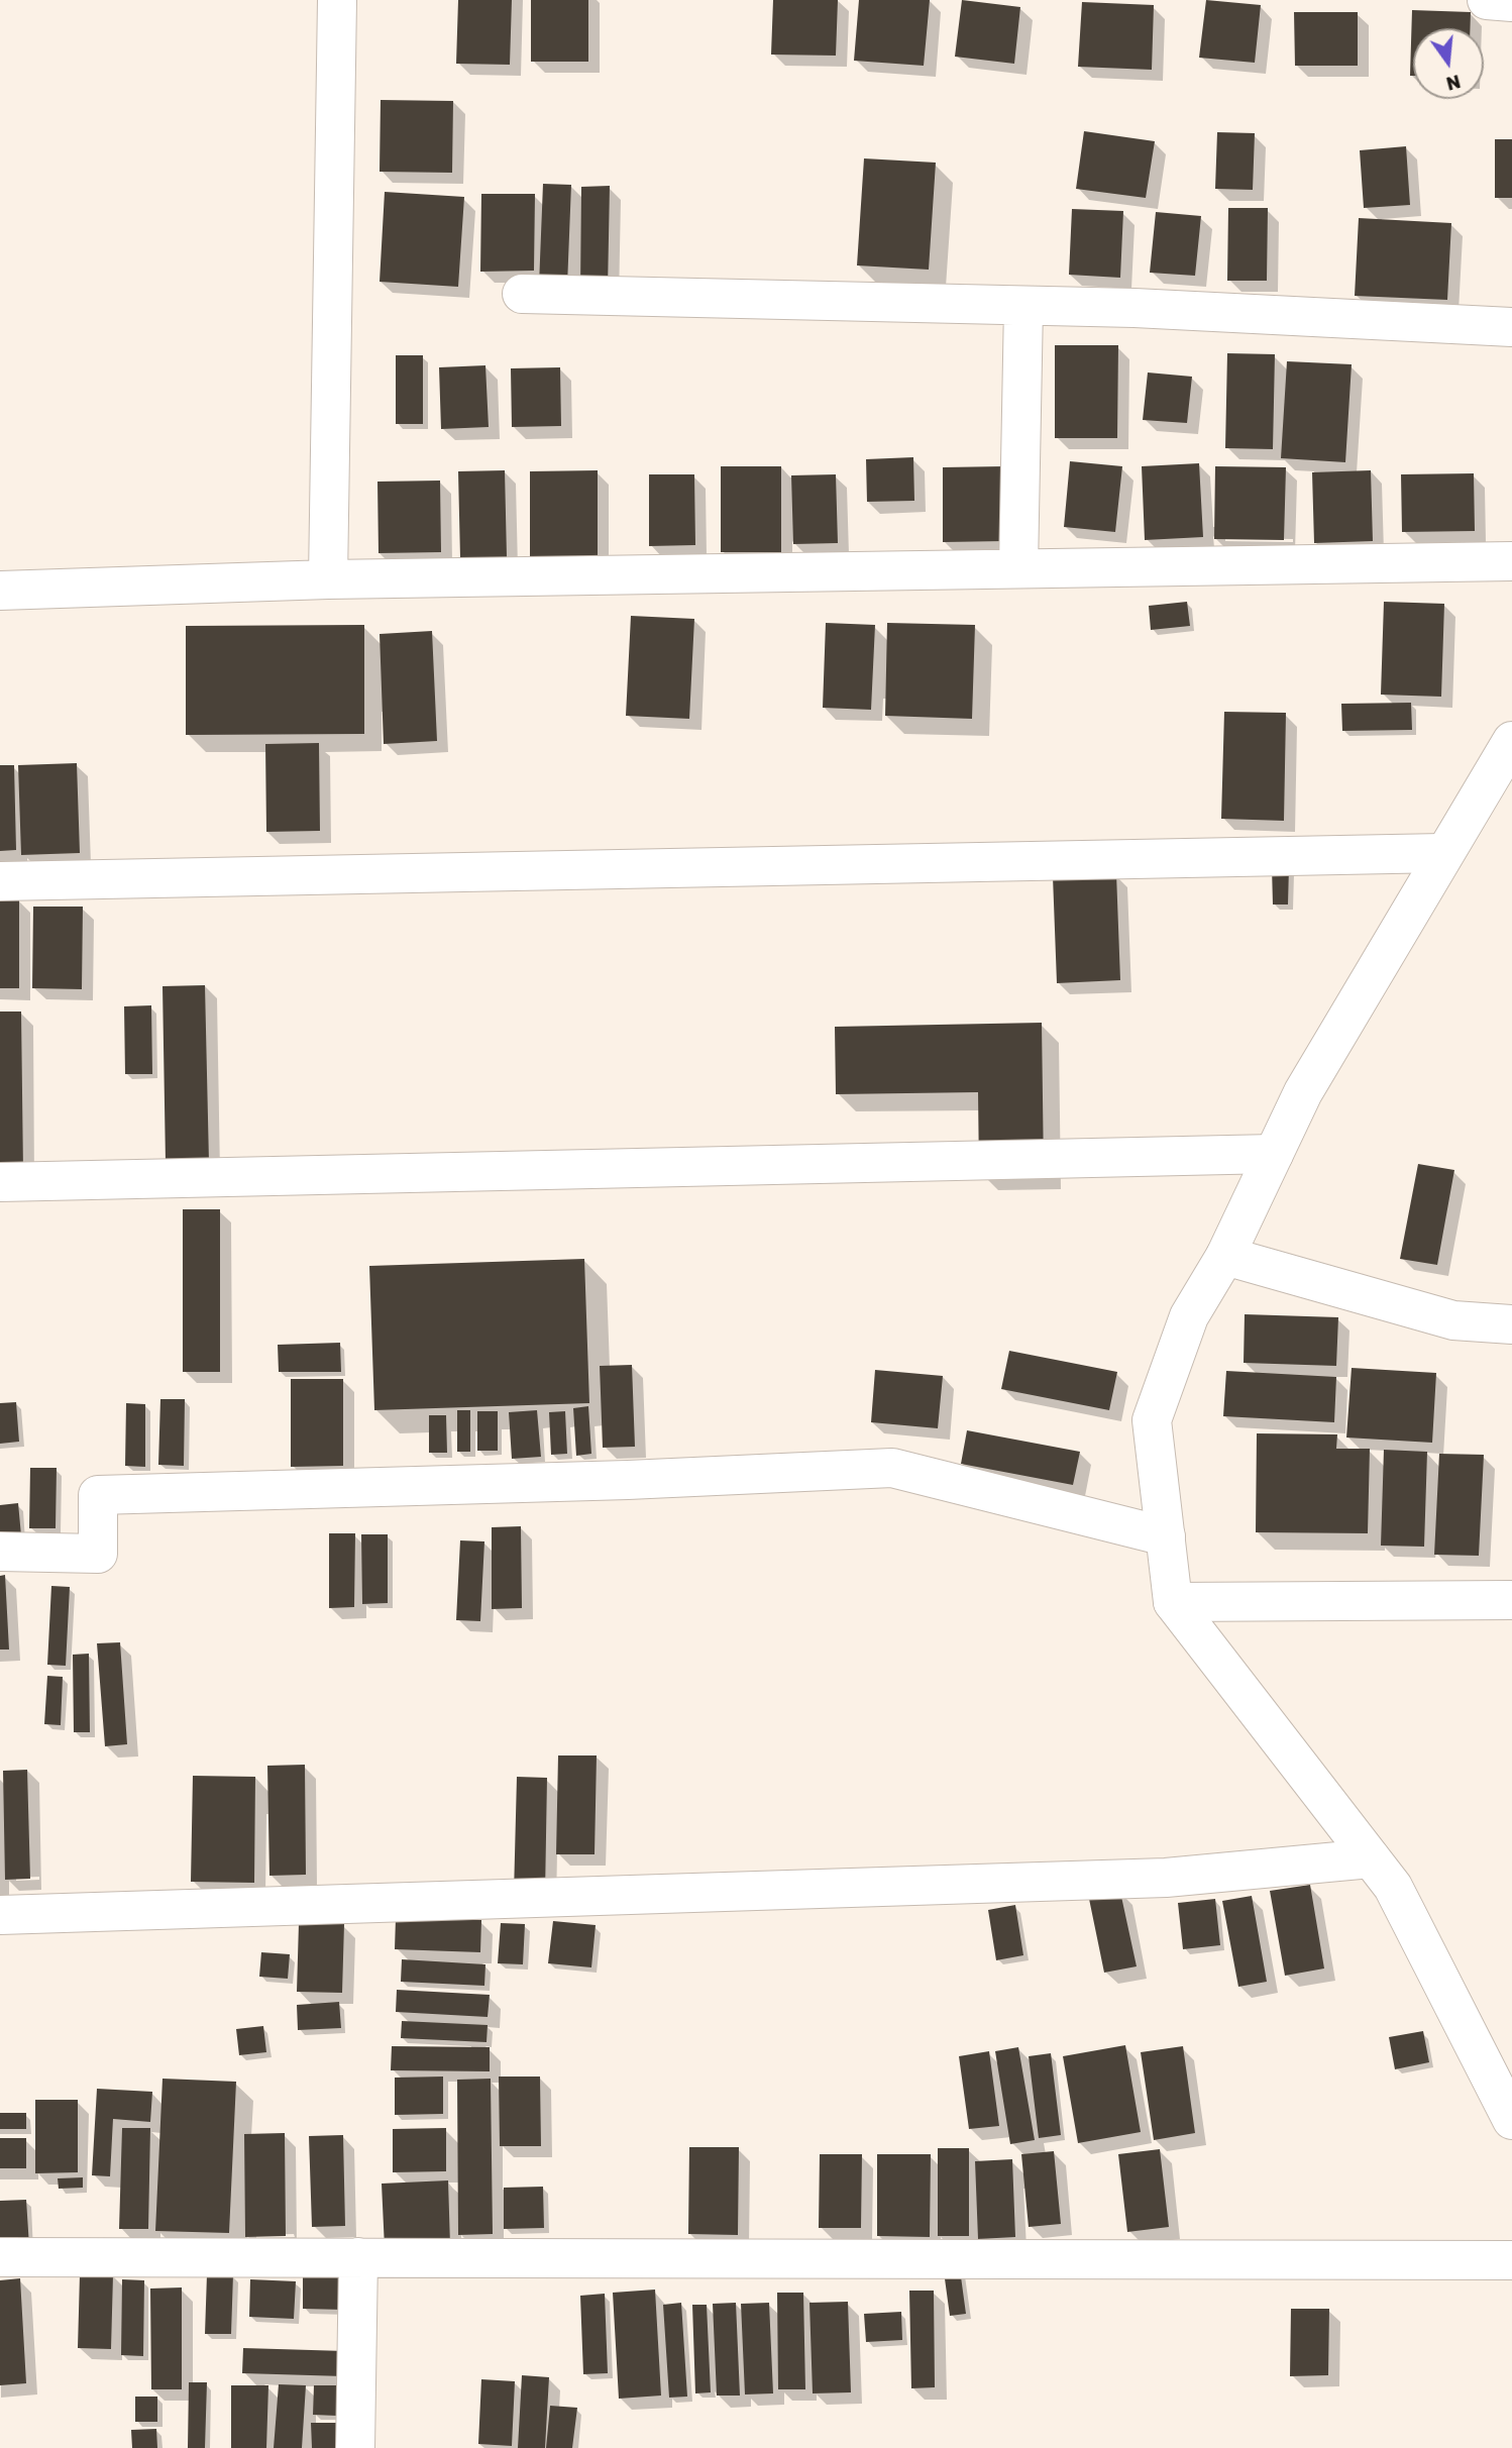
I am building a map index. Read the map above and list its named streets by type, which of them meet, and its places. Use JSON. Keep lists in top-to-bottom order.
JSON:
{
  "north": "bottom"
}
